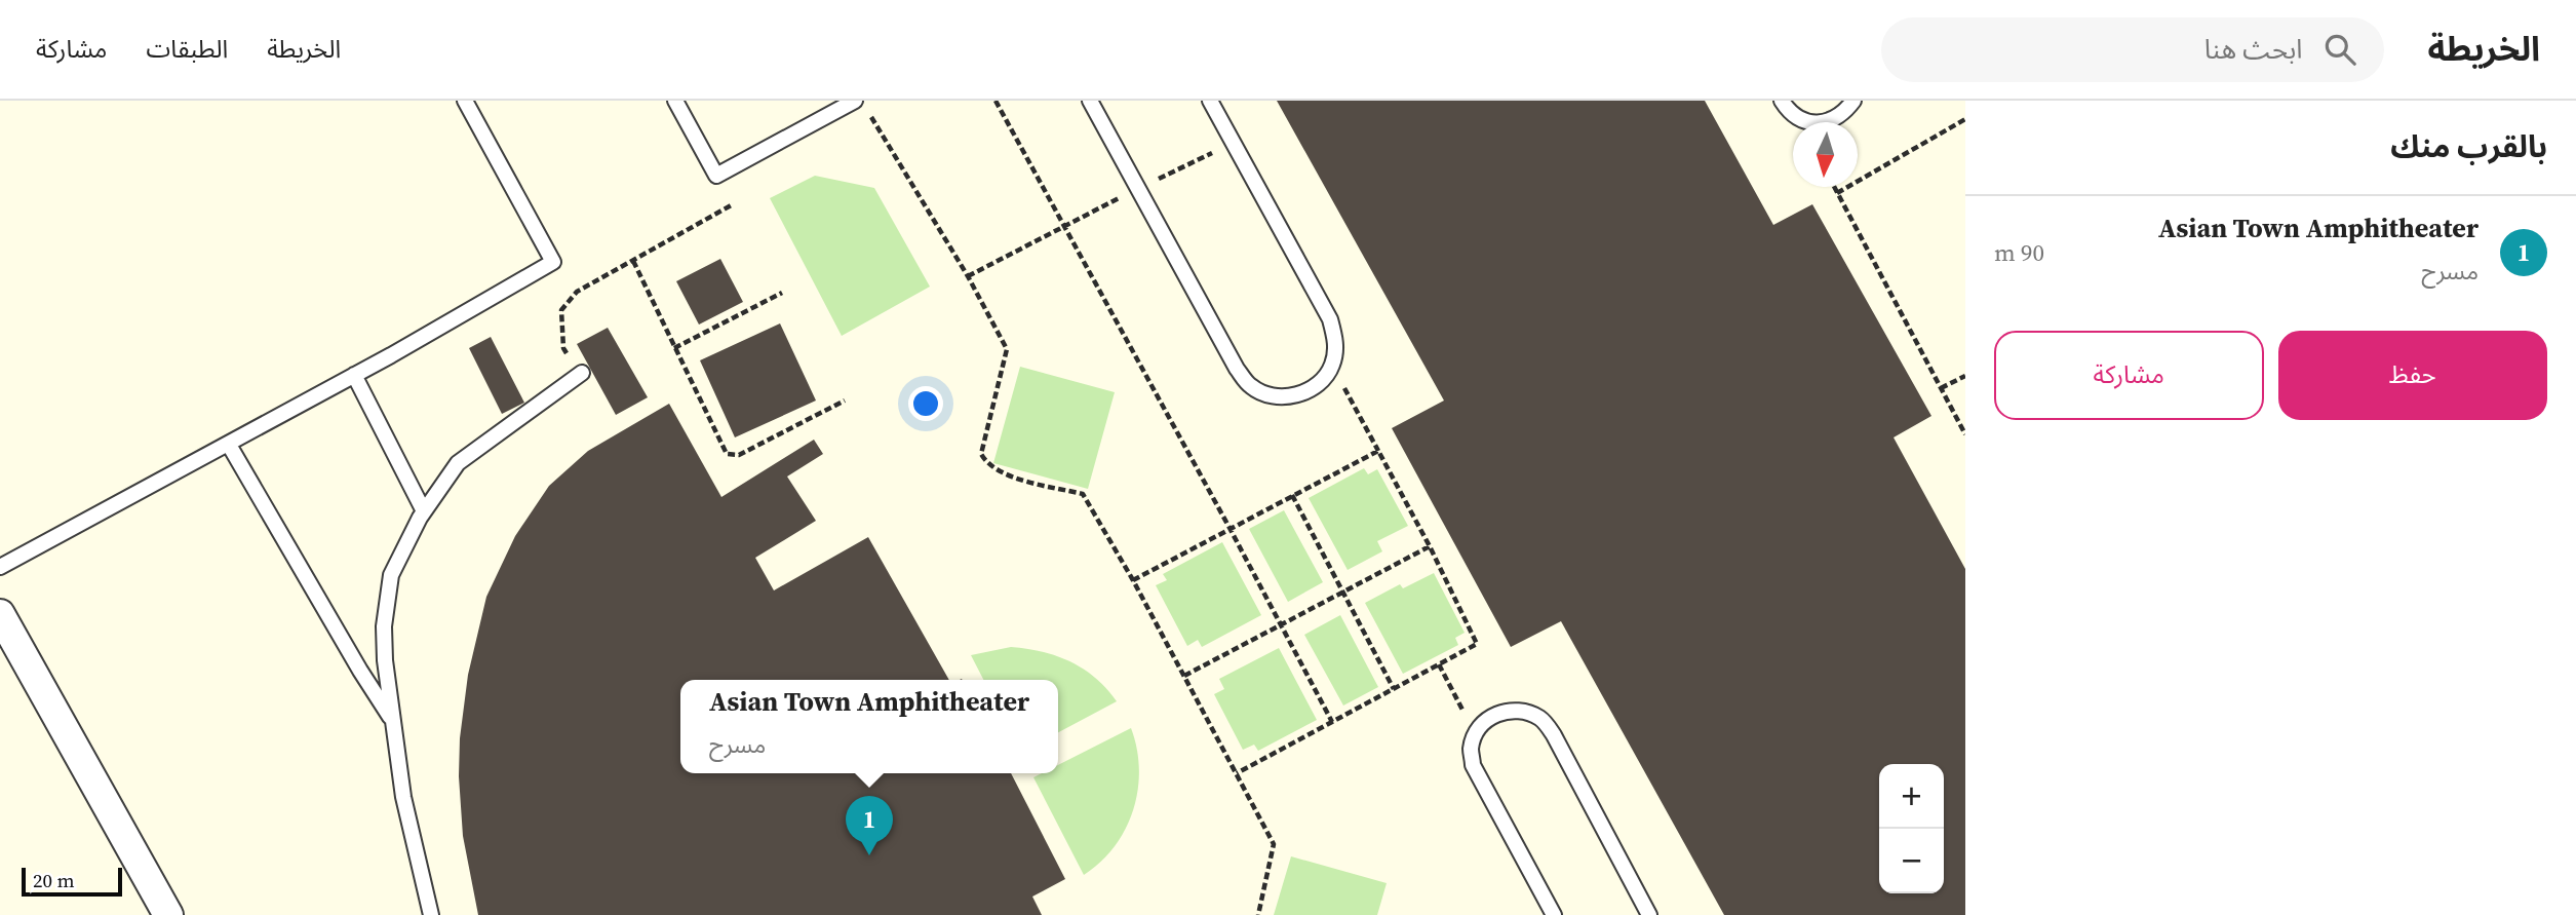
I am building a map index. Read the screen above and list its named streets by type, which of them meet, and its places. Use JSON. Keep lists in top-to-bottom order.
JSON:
{
  "scale_bar": "20 m",
  "north": "bottom",
  "page": {
    "header": "الخريطة",
    "search": "ابحث هنا",
    "nav": ["الخريطة", "الطبقات", "مشاركة"],
    "heading": "بالقرب منك",
    "list": [
      {
        "mark": "1",
        "name": "Asian Town Amphitheater",
        "note": "مسرح",
        "value": "90 m"
      }
    ],
    "buttons": ["حفظ", "مشاركة"],
    "popup": ["Asian Town Amphitheater", "مسرح"],
    "map_buttons": ["+", "−"],
    "pins": "1",
    "scale": "20 m"
  }
}
